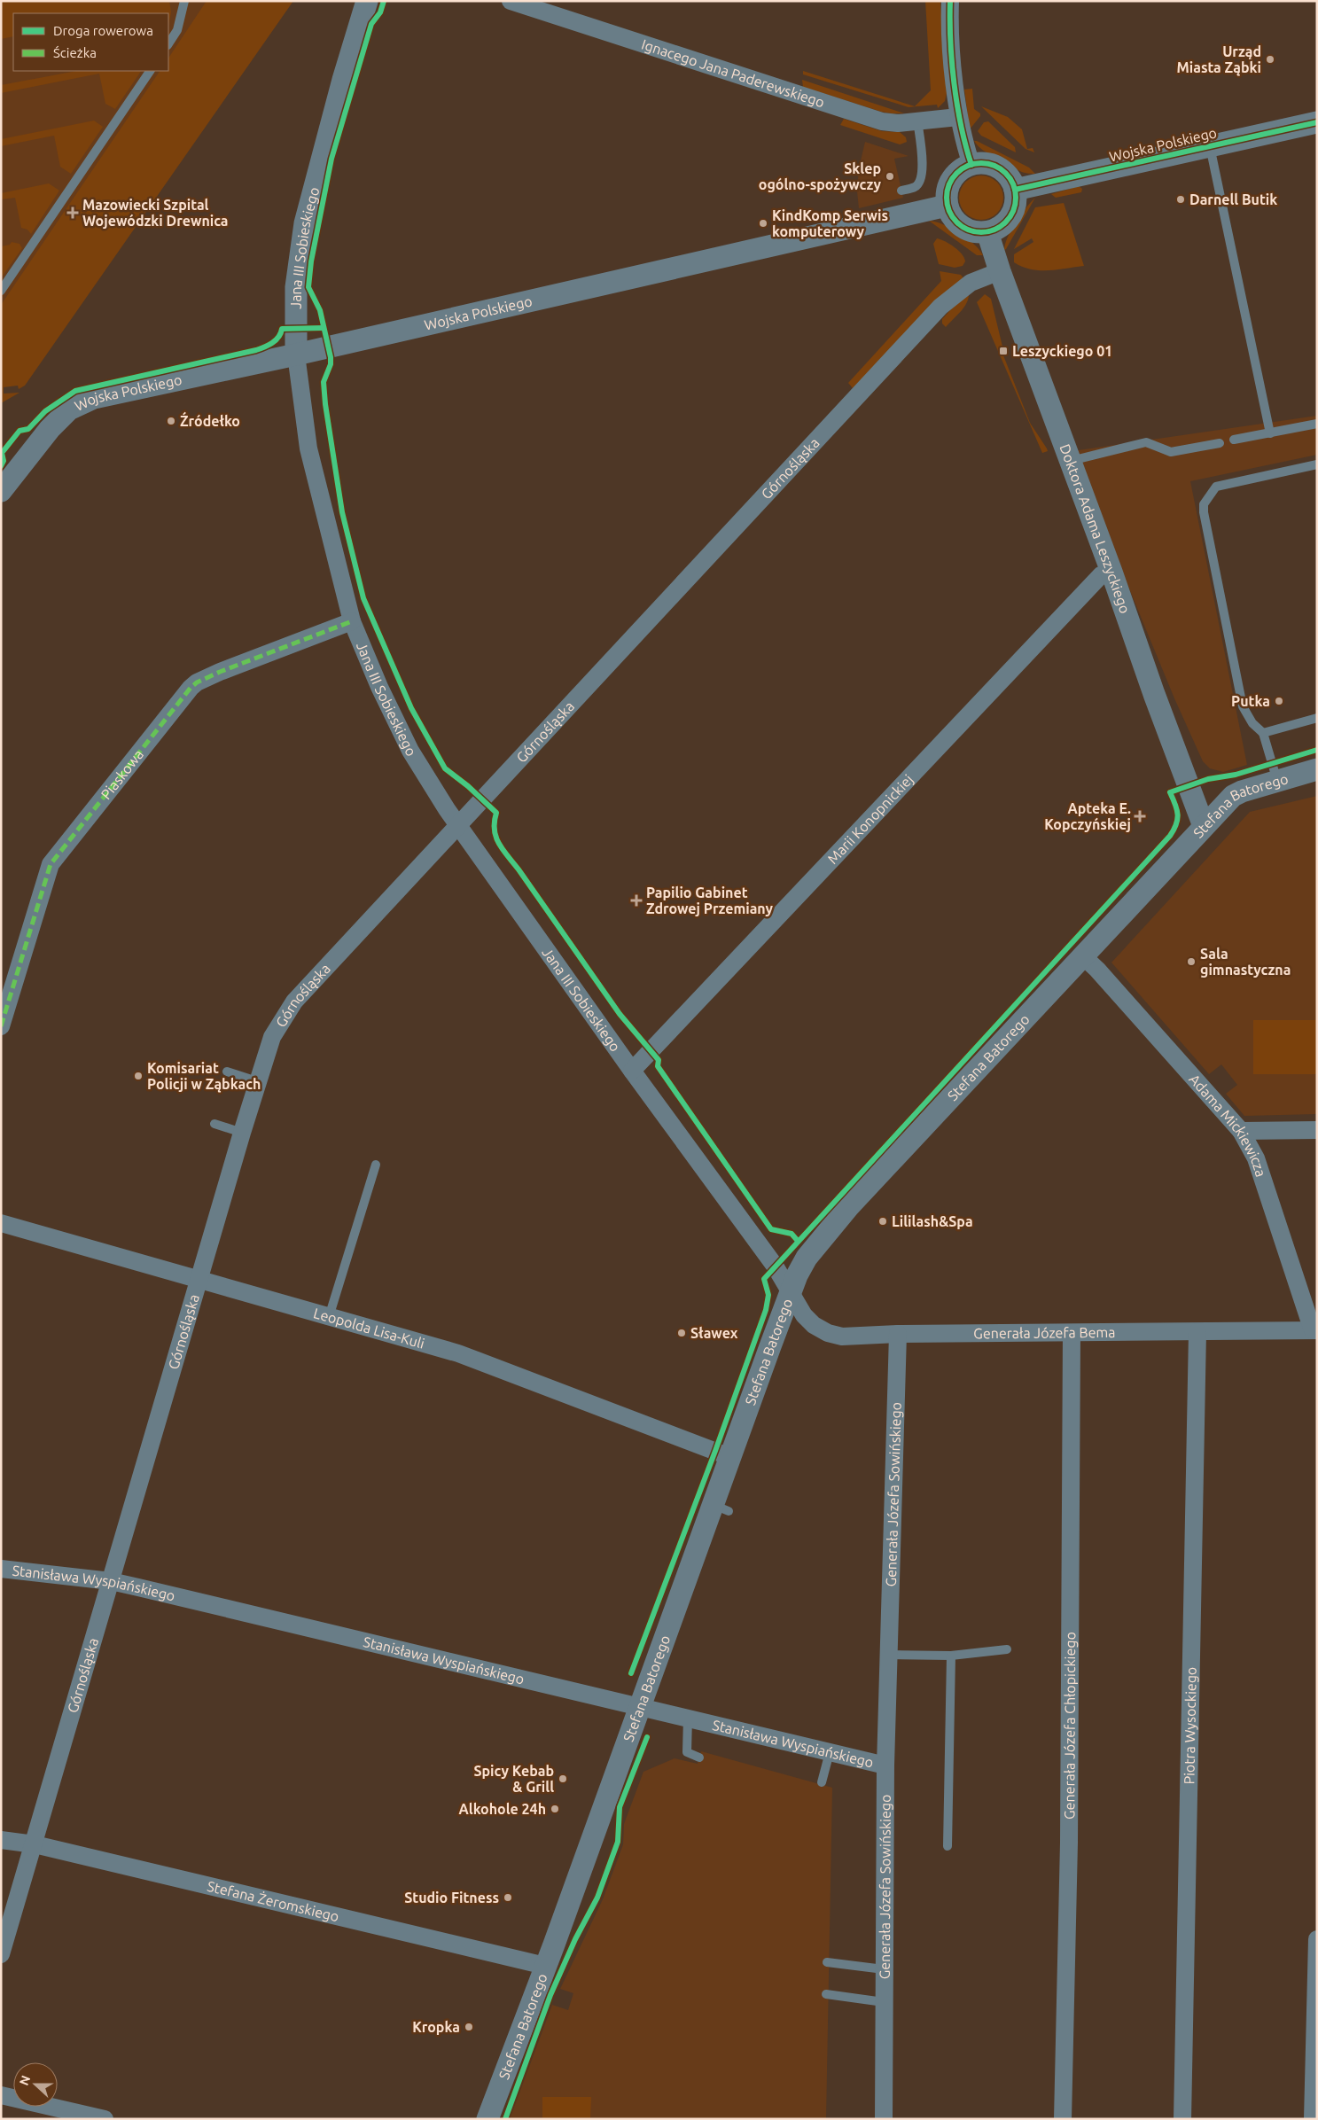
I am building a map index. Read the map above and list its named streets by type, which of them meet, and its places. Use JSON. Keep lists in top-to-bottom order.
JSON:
{
  "streets": {
    "street": [
      "Ignacego Jana Paderewskiego",
      "Wojska Polskiego",
      "Jana III Sobieskiego",
      "Górnośląska",
      "Doktora Adama Leszyckiego",
      "Piaskowa",
      "Stefana Batorego",
      "Marii Konopnickiej",
      "Adama Mickiewicza",
      "Leopolda Lisa-Kuli",
      "Generała Józefa Bema",
      "Generała Józefa Sowińskiego",
      "Stanisława Wyspiańskiego",
      "Generała Józefa Chłopickiego",
      "Piotra Wysockiego",
      "Stefana Żeromskiego"
    ]
  },
  "crossings": [
    ["Wojska Polskiego", "Jana III Sobieskiego"],
    ["Wojska Polskiego", "Doktora Adama Leszyckiego"],
    ["Jana III Sobieskiego", "Górnośląska"],
    ["Jana III Sobieskiego", "Piaskowa"],
    ["Jana III Sobieskiego", "Stefana Batorego"],
    ["Jana III Sobieskiego", "Marii Konopnickiej"],
    ["Jana III Sobieskiego", "Generała Józefa Bema"],
    ["Górnośląska", "Doktora Adama Leszyckiego"],
    ["Górnośląska", "Leopolda Lisa-Kuli"],
    ["Górnośląska", "Stanisława Wyspiańskiego"],
    ["Górnośląska", "Stefana Żeromskiego"],
    ["Doktora Adama Leszyckiego", "Stefana Batorego"],
    ["Doktora Adama Leszyckiego", "Marii Konopnickiej"],
    ["Stefana Batorego", "Adama Mickiewicza"],
    ["Stefana Batorego", "Leopolda Lisa-Kuli"],
    ["Stefana Batorego", "Generała Józefa Bema"],
    ["Stefana Batorego", "Stanisława Wyspiańskiego"],
    ["Stefana Batorego", "Stefana Żeromskiego"],
    ["Adama Mickiewicza", "Generała Józefa Bema"],
    ["Generała Józefa Bema", "Generała Józefa Sowińskiego"],
    ["Generała Józefa Bema", "Generała Józefa Chłopickiego"],
    ["Generała Józefa Bema", "Piotra Wysockiego"],
    ["Generała Józefa Sowińskiego", "Stanisława Wyspiańskiego"]
  ],
  "places": {
    "other": [
      "Urząd Miasta Ząbki",
      "Sklep ogólno-spożywczy",
      "Darnell Butik",
      "KindKomp Serwis komputerowy",
      "Źródełko",
      "Putka",
      "Sala gimnastyczna",
      "Komisariat Policji w Ząbkach",
      "Lililash&Spa",
      "Sławex",
      "Spicy Kebab & Grill",
      "Alkohole 24h",
      "Studio Fitness",
      "Kropka"
    ],
    "health": ["Mazowiecki Szpital Wojewódzki Drewnica", "Apteka E. Kopczyńskiej", "Papilio Gabinet Zdrowej Przemiany"],
    "transit": ["Leszyckiego 01"]
  },
  "legend": ["Droga rowerowa", "Ścieżka"],
  "north": "left"
}
